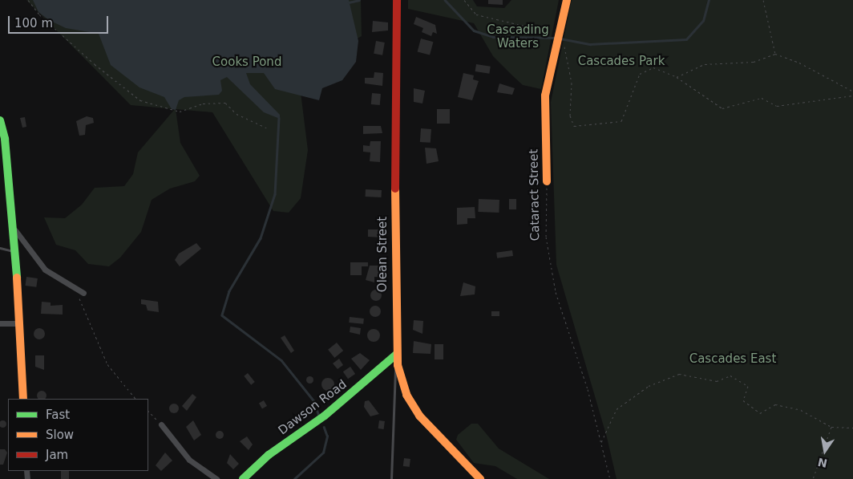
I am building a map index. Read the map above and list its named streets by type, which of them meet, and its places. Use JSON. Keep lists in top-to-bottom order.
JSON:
{
  "streets": {
    "street": ["Cataract Street", "Olean Street", "Dawson Road"]
  },
  "crossings": [
    ["Olean Street", "Dawson Road"]
  ],
  "parks": [
    "Cascading Waters",
    "Cascades Park",
    "Cooks Pond",
    "Cascades East"
  ],
  "legend": ["Fast", "Slow", "Jam"],
  "scale_bar": "100 m",
  "north": "bottom"
}
